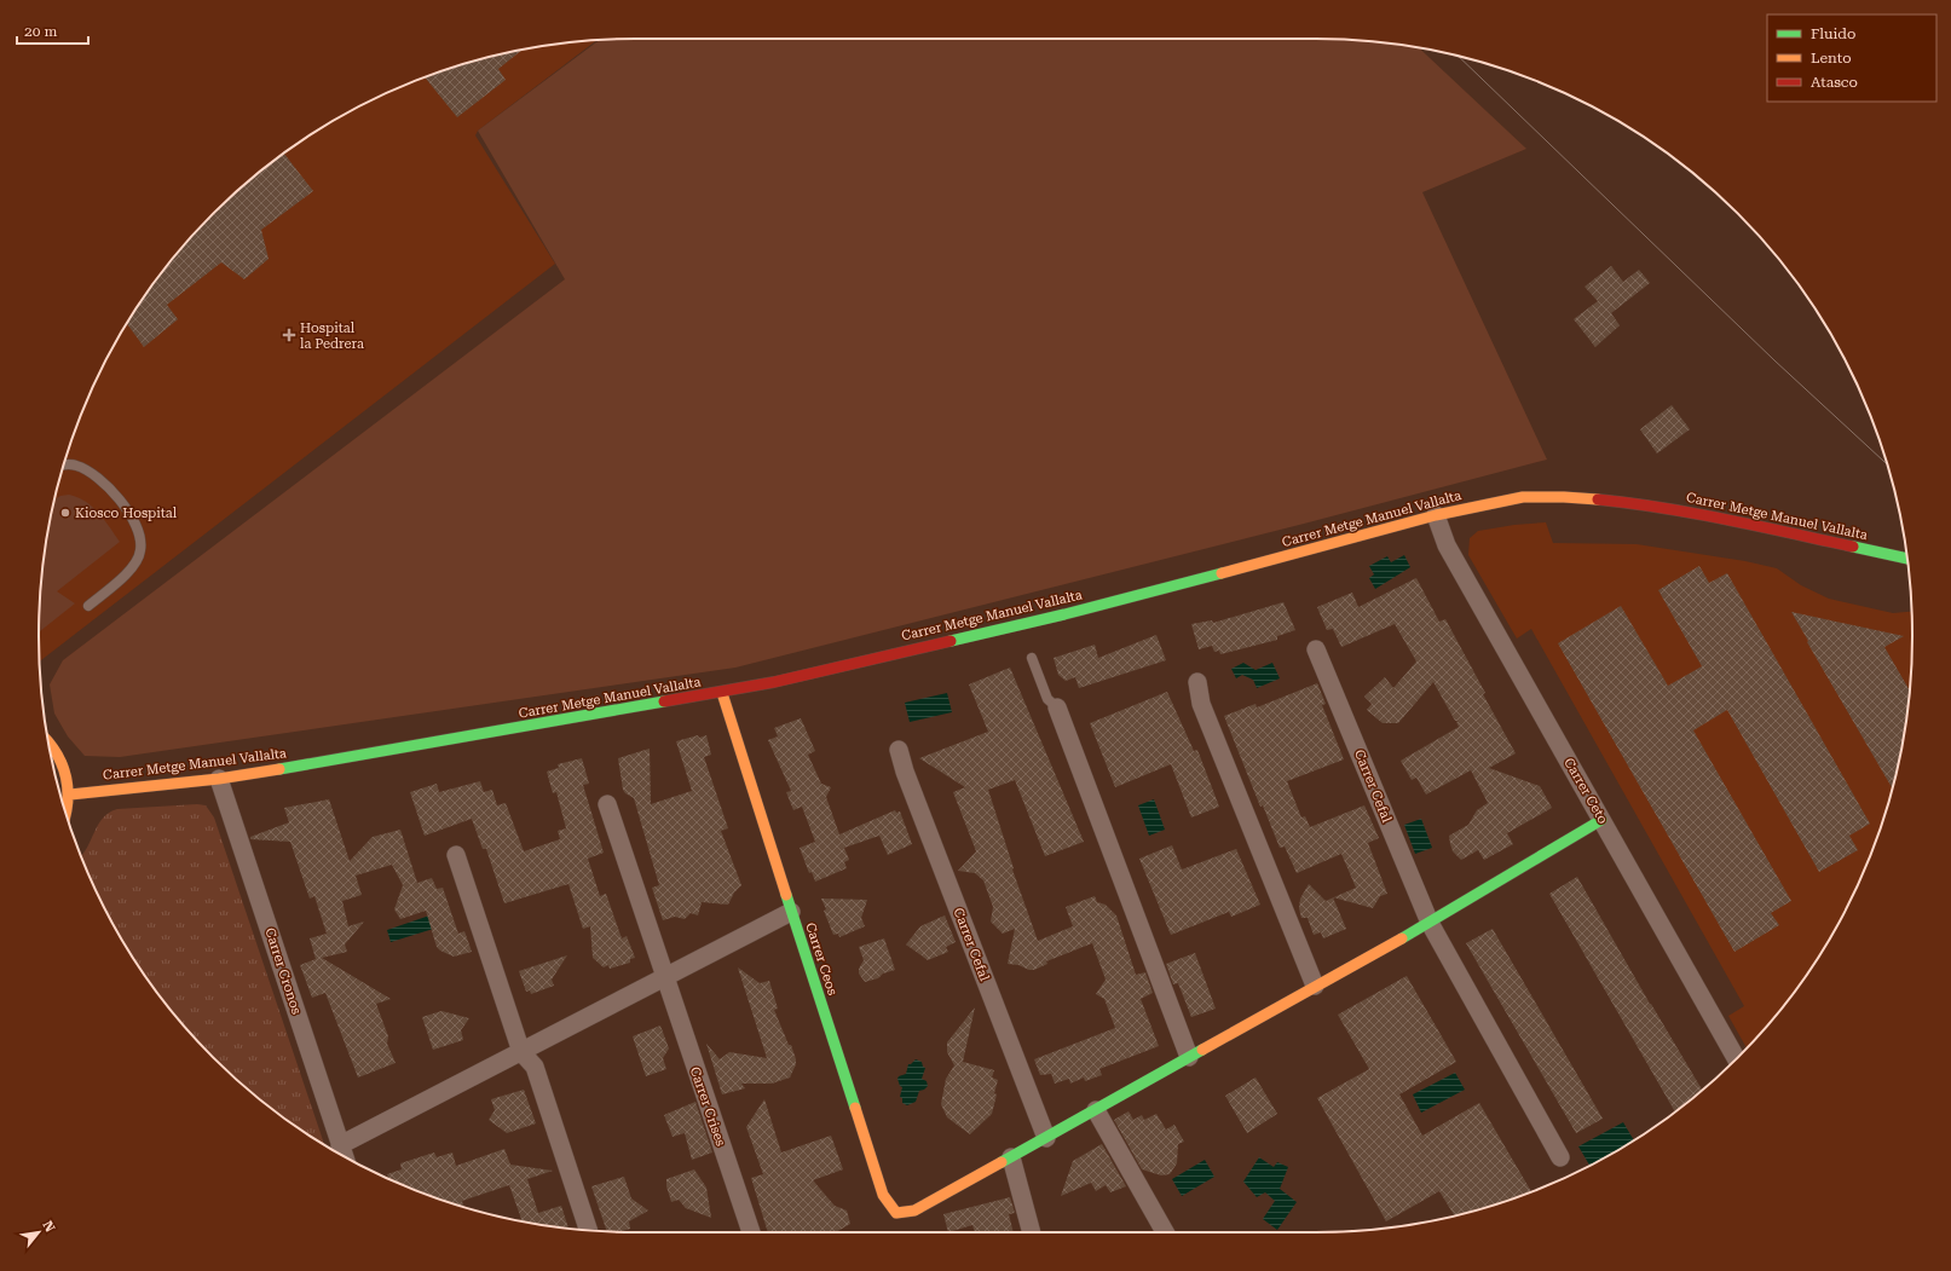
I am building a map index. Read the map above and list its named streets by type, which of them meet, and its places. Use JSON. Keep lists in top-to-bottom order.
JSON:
{
  "streets": {
    "street": [
      "Carrer Metge Manuel Vallalta",
      "Carrer Cefal",
      "Carrer Ceto",
      "Carrer Ceos",
      "Carrer Cronos",
      "Carrer Crises"
    ]
  },
  "crossings": [
    ["Carrer Metge Manuel Vallalta", "Carrer Ceto"],
    ["Carrer Metge Manuel Vallalta", "Carrer Ceos"],
    ["Carrer Metge Manuel Vallalta", "Carrer Cronos"]
  ],
  "places": {
    "health": ["Hospital la Pedrera"],
    "other": ["Kiosco Hospital"]
  },
  "legend": ["Fluido", "Lento", "Atasco"],
  "scale_bar": "20 m",
  "north": "top right"
}
